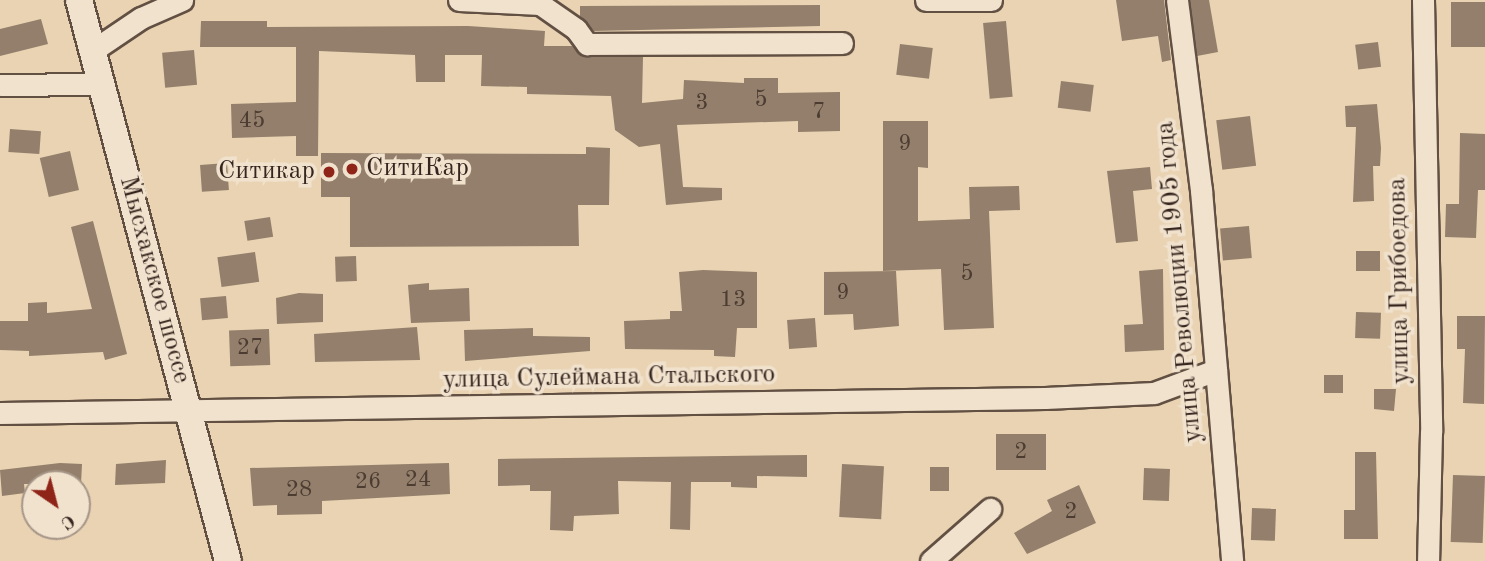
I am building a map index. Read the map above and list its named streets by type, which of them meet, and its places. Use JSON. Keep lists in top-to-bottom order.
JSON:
{
  "streets": {
    "street": [
      "Мысхакское шоссе",
      "улица Грибоедова",
      "улица Революции 1905 года",
      "улица Сулеймана Стальского"
    ]
  },
  "crossings": [
    ["Мысхакское шоссе", "улица Сулеймана Стальского"],
    ["улица Революции 1905 года", "улица Сулеймана Стальского"]
  ],
  "places": ["СитиКар", "Ситикар"],
  "house_numbers": [
    "5",
    "3",
    "7",
    "45",
    "9",
    "5",
    "9",
    "13",
    "27",
    "2",
    "24",
    "26",
    "28",
    "2"
  ],
  "north": "bottom right"
}
